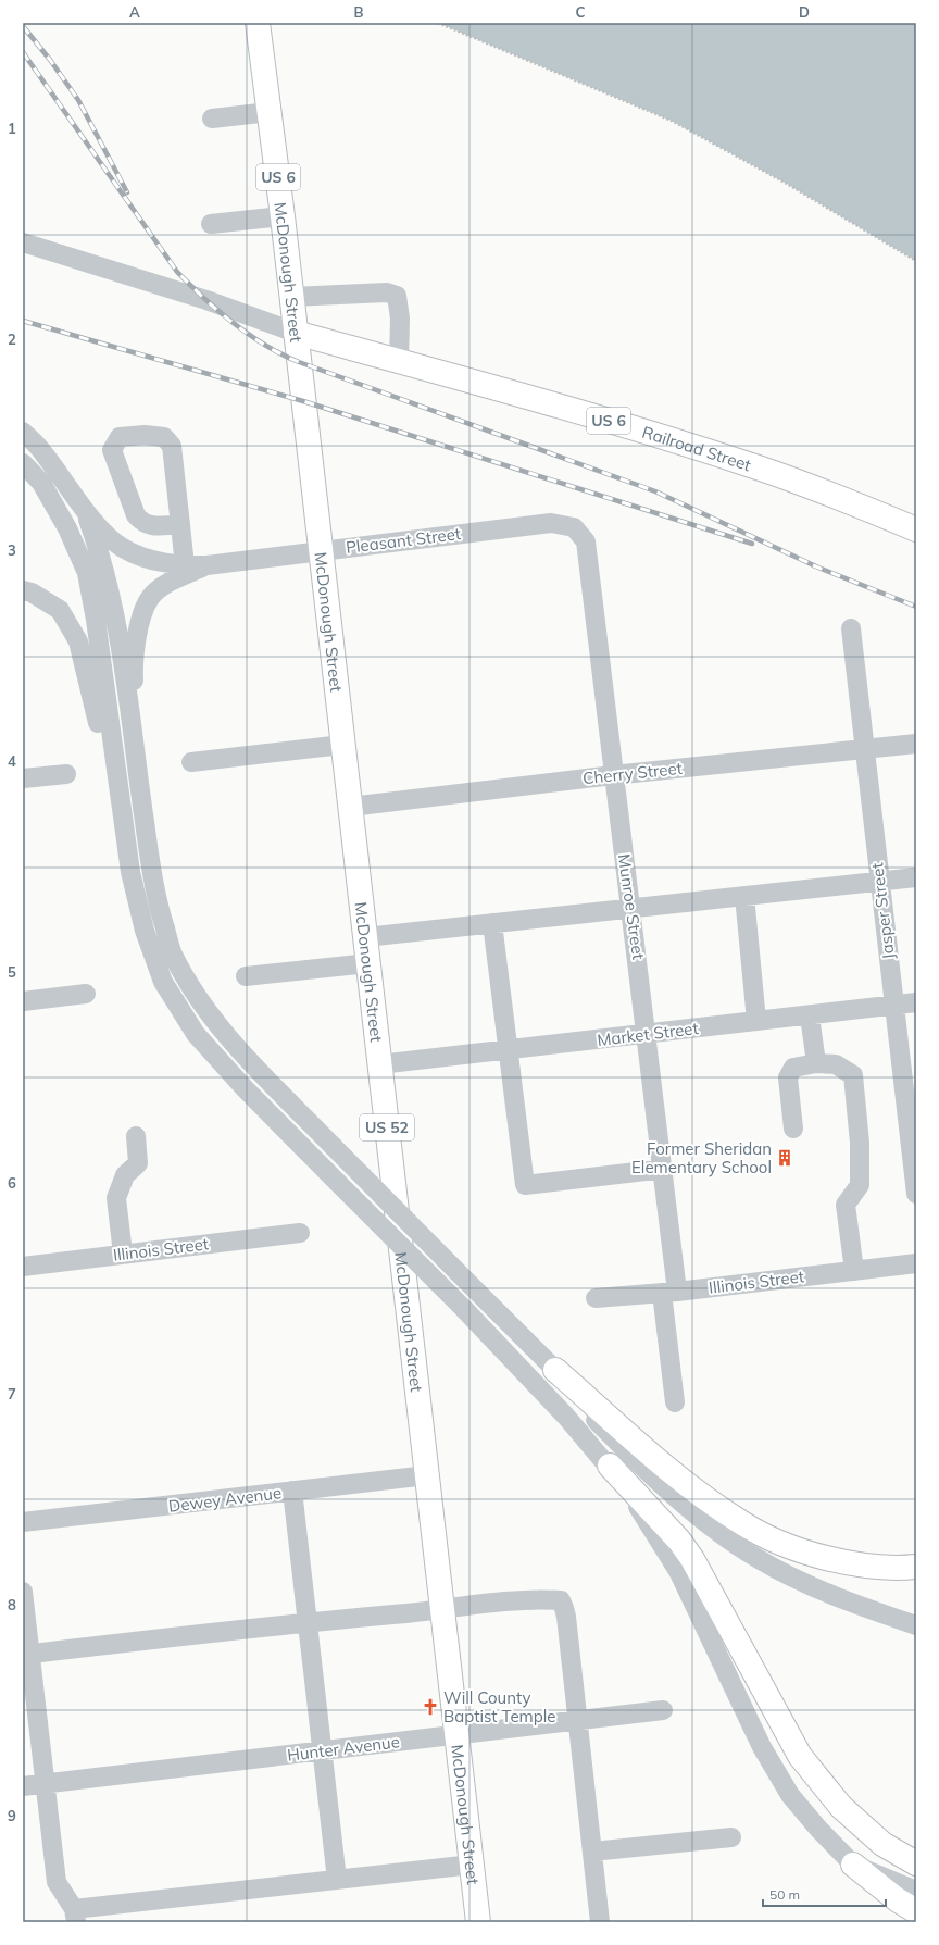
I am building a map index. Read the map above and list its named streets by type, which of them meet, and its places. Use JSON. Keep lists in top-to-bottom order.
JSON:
{
  "streets": {
    "main road": [
      "US 6",
      "McDonough Street",
      "Railroad Street",
      "US 52"
    ],
    "street": [
      "Pleasant Street",
      "Cherry Street",
      "Munroe Street",
      "Jasper Street",
      "Market Street",
      "Illinois Street",
      "Dewey Avenue",
      "Hunter Avenue"
    ]
  },
  "crossings": [
    ["McDonough Street", "Railroad Street"],
    ["McDonough Street", "Pleasant Street"],
    ["McDonough Street", "Cherry Street"],
    ["McDonough Street", "Market Street"],
    ["McDonough Street", "Dewey Avenue"],
    ["McDonough Street", "Hunter Avenue"],
    ["Pleasant Street", "Munroe Street"],
    ["Cherry Street", "Munroe Street"],
    ["Cherry Street", "Jasper Street"],
    ["Munroe Street", "Market Street"],
    ["Munroe Street", "Illinois Street"],
    ["Jasper Street", "Market Street"]
  ],
  "places": {
    "building": ["Former Sheridan Elementary School"],
    "church": ["Will County Baptist Temple"]
  },
  "scale_bar": "50 m",
  "grid": {
    "columns": [
      "A",
      "B",
      "C",
      "D"
    ],
    "rows": [
      "1",
      "2",
      "3",
      "4",
      "5",
      "6",
      "7",
      "8",
      "9"
    ]
  }
}
